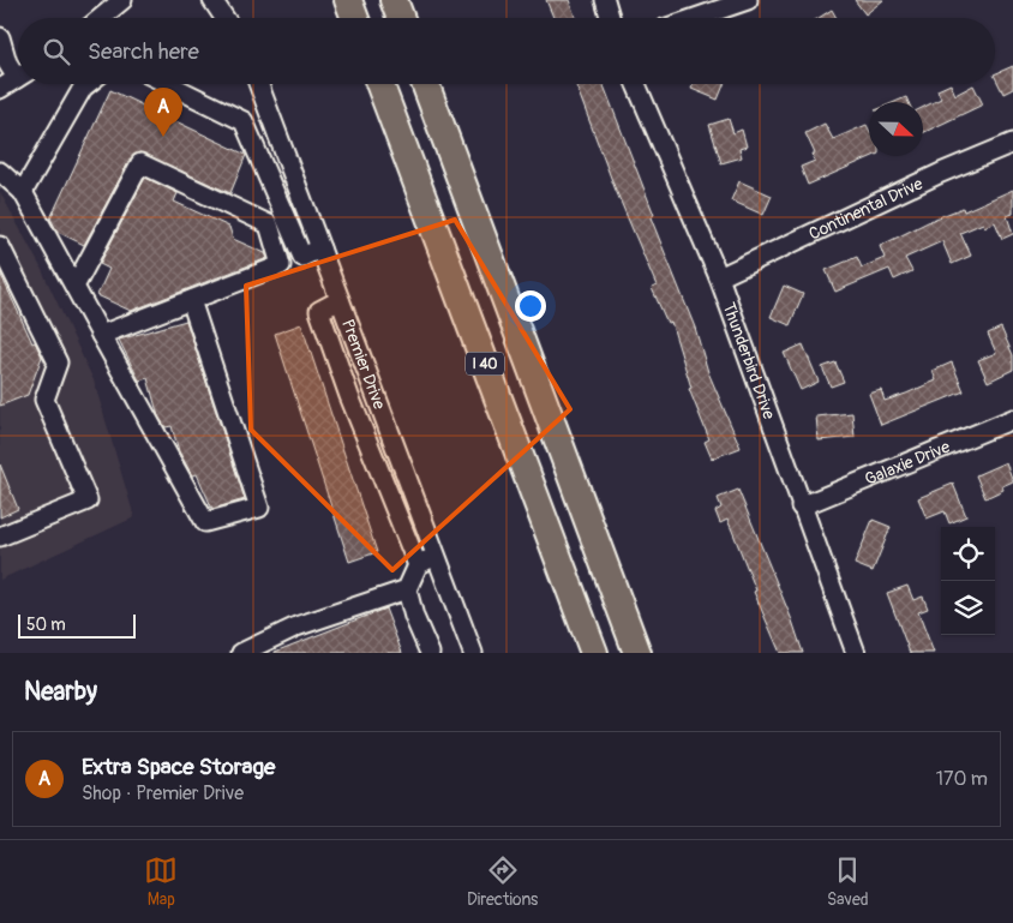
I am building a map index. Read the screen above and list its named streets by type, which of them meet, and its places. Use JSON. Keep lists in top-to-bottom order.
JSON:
{
  "streets": {
    "highway": ["I 40"],
    "street": [
      "Continental Drive",
      "Thunderbird Drive",
      "Premier Drive",
      "Galaxie Drive"
    ]
  },
  "crossings": [
    ["Continental Drive", "Thunderbird Drive"],
    ["Thunderbird Drive", "Galaxie Drive"]
  ],
  "scale_bar": "50 m",
  "north": "right",
  "page": {
    "search": "Search here",
    "pins": "A",
    "scale": "50 m",
    "heading": "Nearby",
    "list": [
      {
        "mark": "A",
        "name": "Extra Space Storage",
        "note": "Shop · Premier Drive",
        "value": "170 m"
      }
    ],
    "nav": ["Map", "Directions", "Saved"]
  }
}
